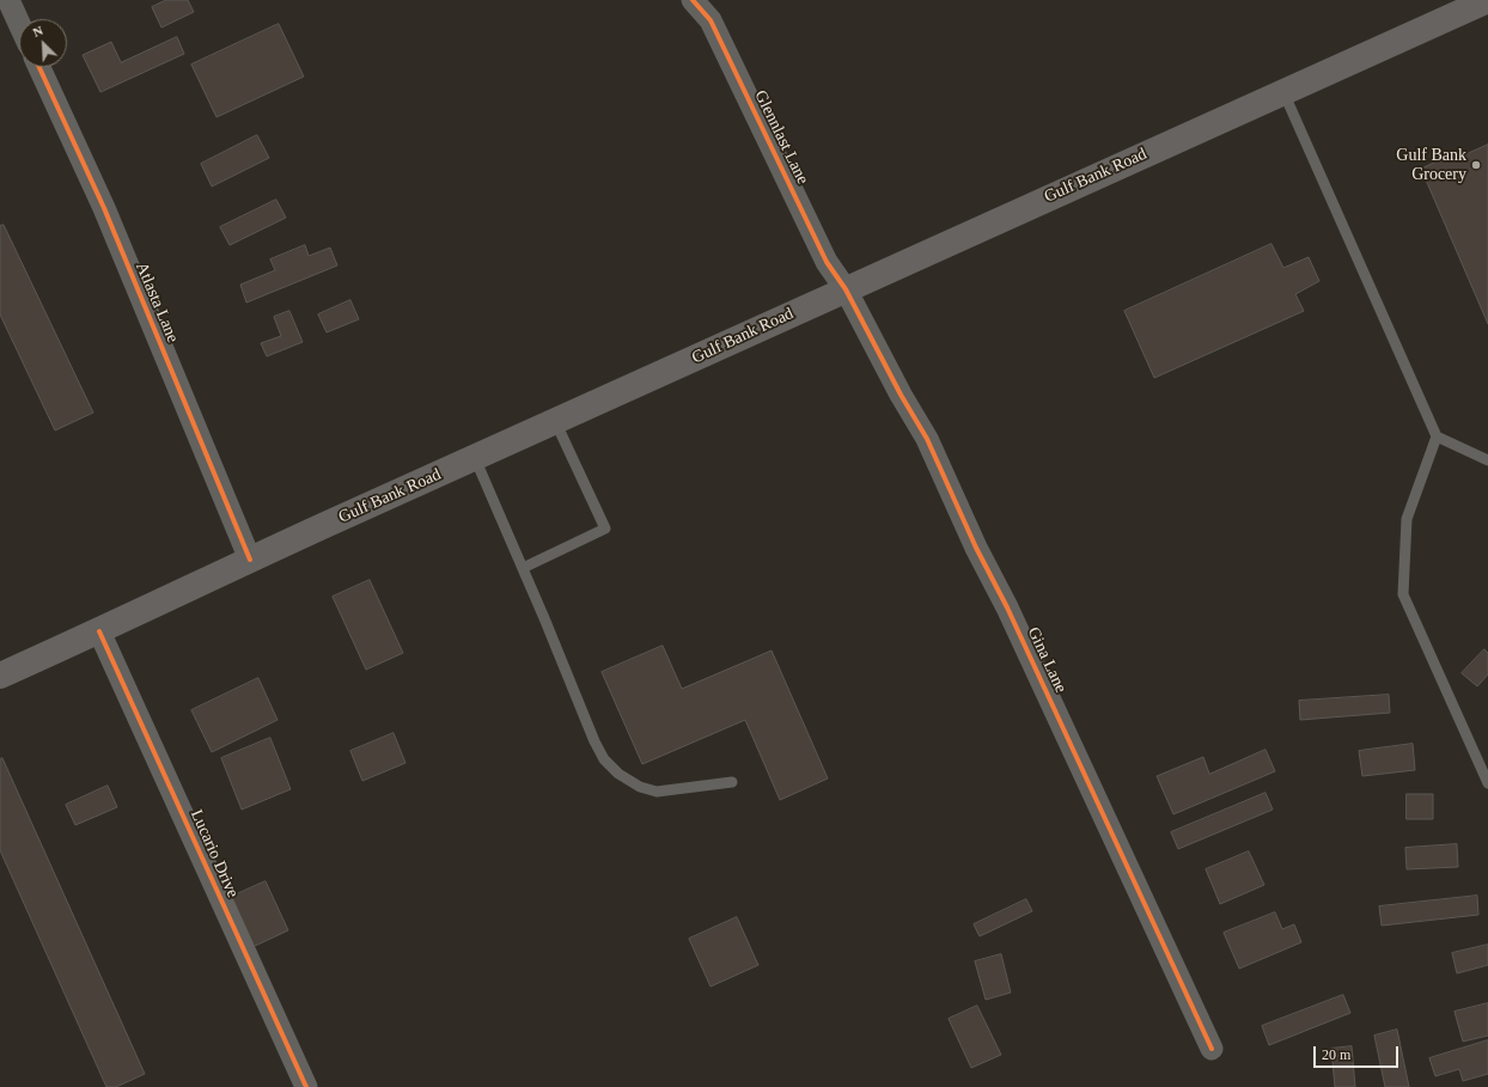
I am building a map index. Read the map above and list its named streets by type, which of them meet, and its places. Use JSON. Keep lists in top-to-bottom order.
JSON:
{
  "streets": {
    "main road": ["Gulf Bank Road"],
    "street": [
      "Glennlast Lane",
      "Atlasta Lane",
      "Gina Lane",
      "Lucario Drive"
    ]
  },
  "crossings": [
    ["Glennlast Lane", "Gulf Bank Road"],
    ["Glennlast Lane", "Gina Lane"],
    ["Gulf Bank Road", "Atlasta Lane"],
    ["Gulf Bank Road", "Gina Lane"],
    ["Gulf Bank Road", "Lucario Drive"]
  ],
  "places": ["Gulf Bank Grocery"],
  "scale_bar": "20 m",
  "north": "top left"
}
